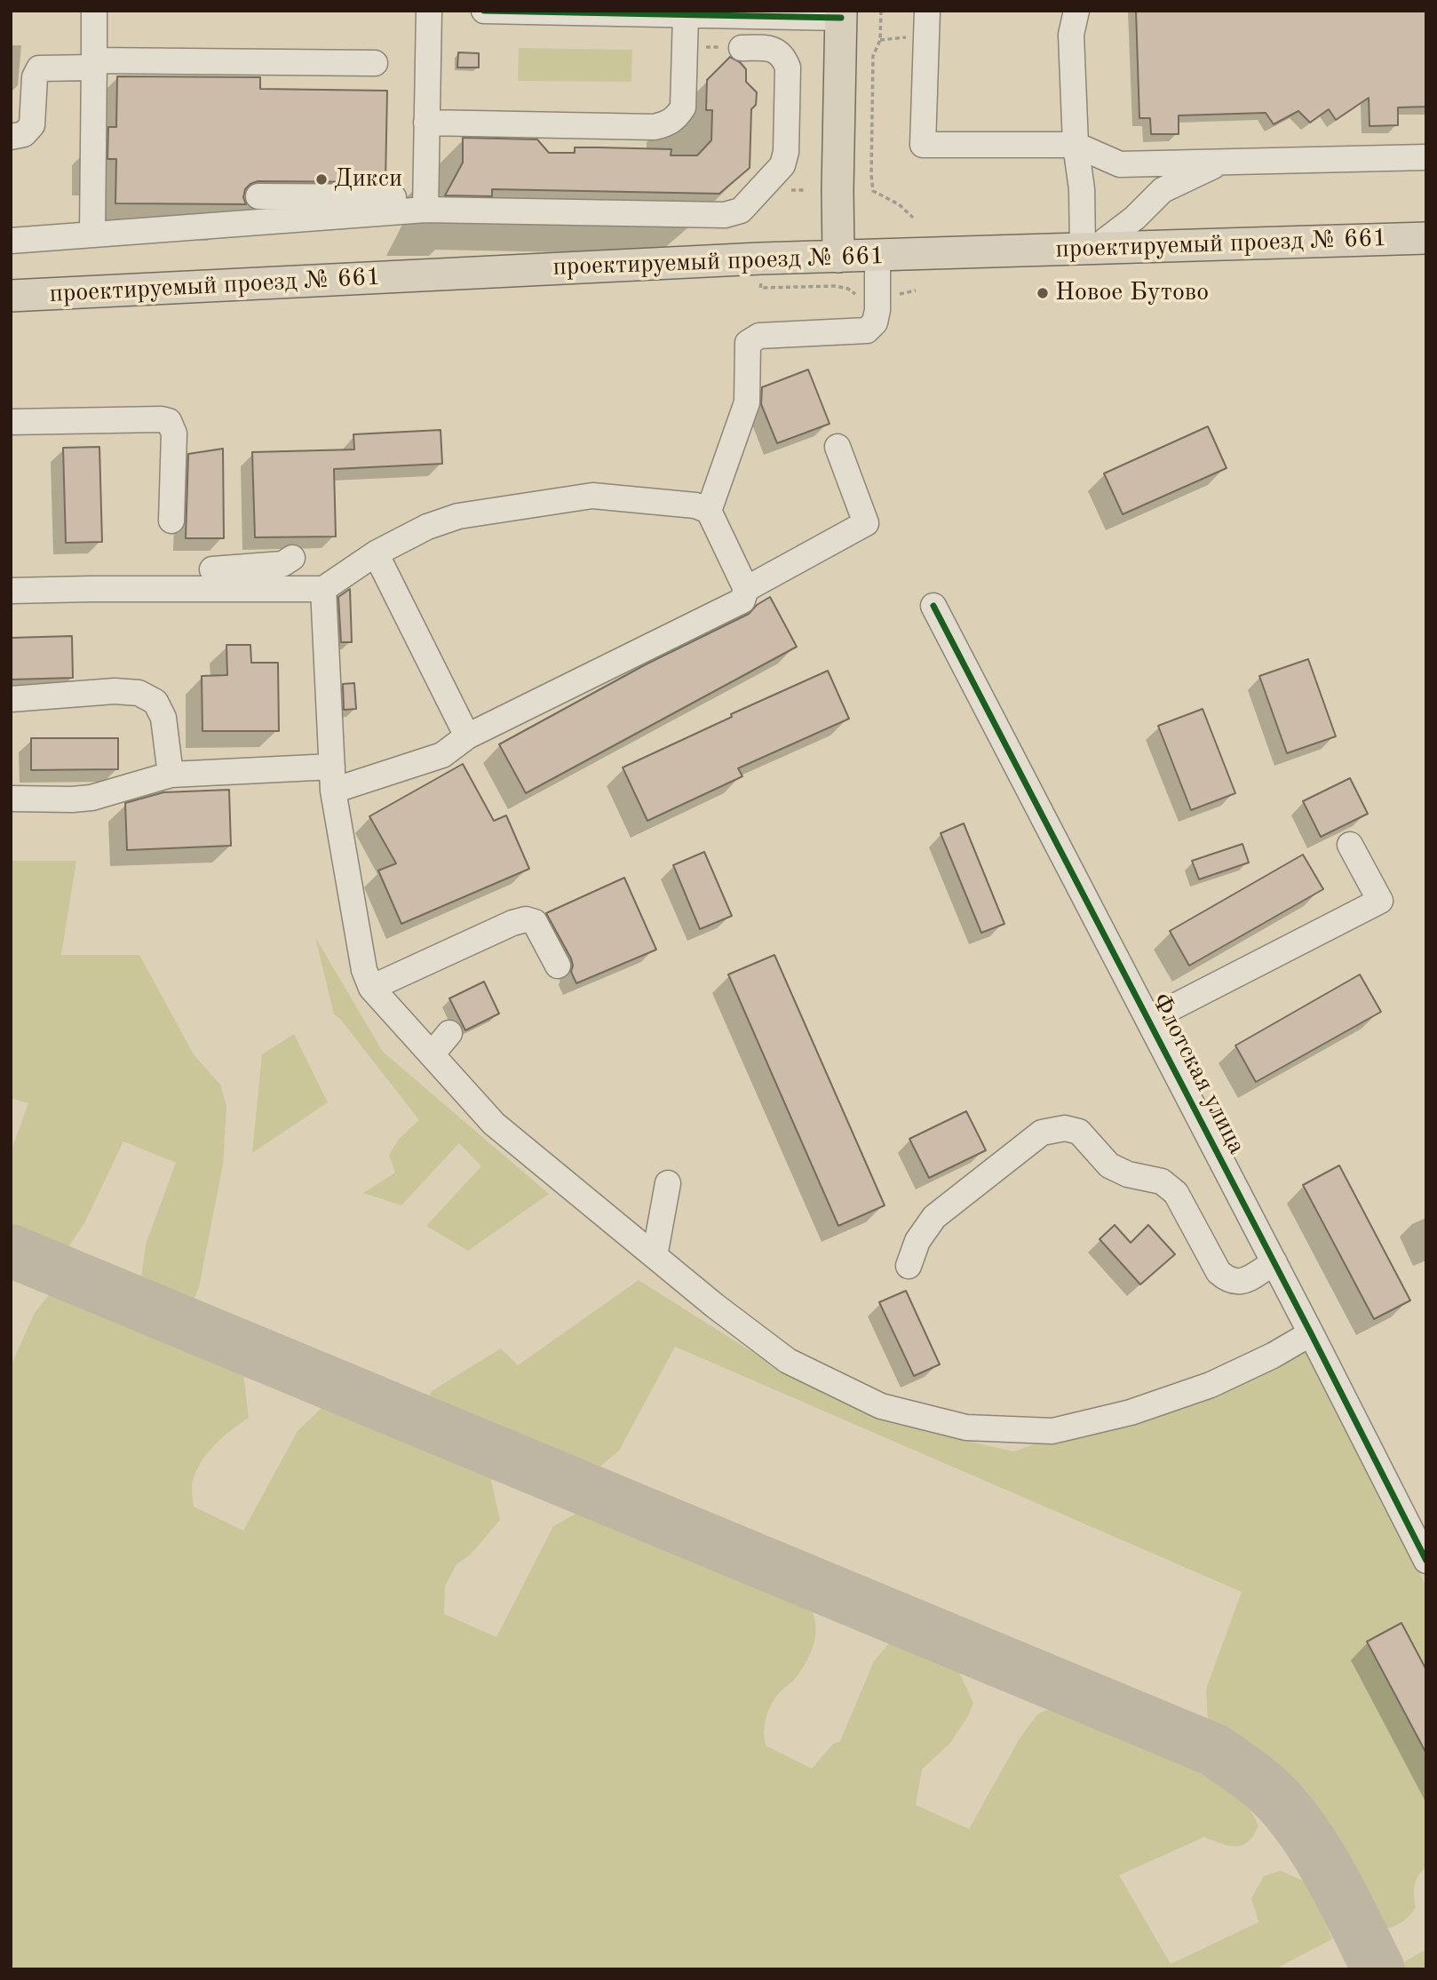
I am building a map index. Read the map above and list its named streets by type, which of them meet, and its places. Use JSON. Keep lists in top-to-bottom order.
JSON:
{
  "streets": {
    "main road": ["проектируемый проезд № 661"],
    "street": ["Флотская улица"]
  },
  "places": ["Дикси", "Новое Бутово"]
}
